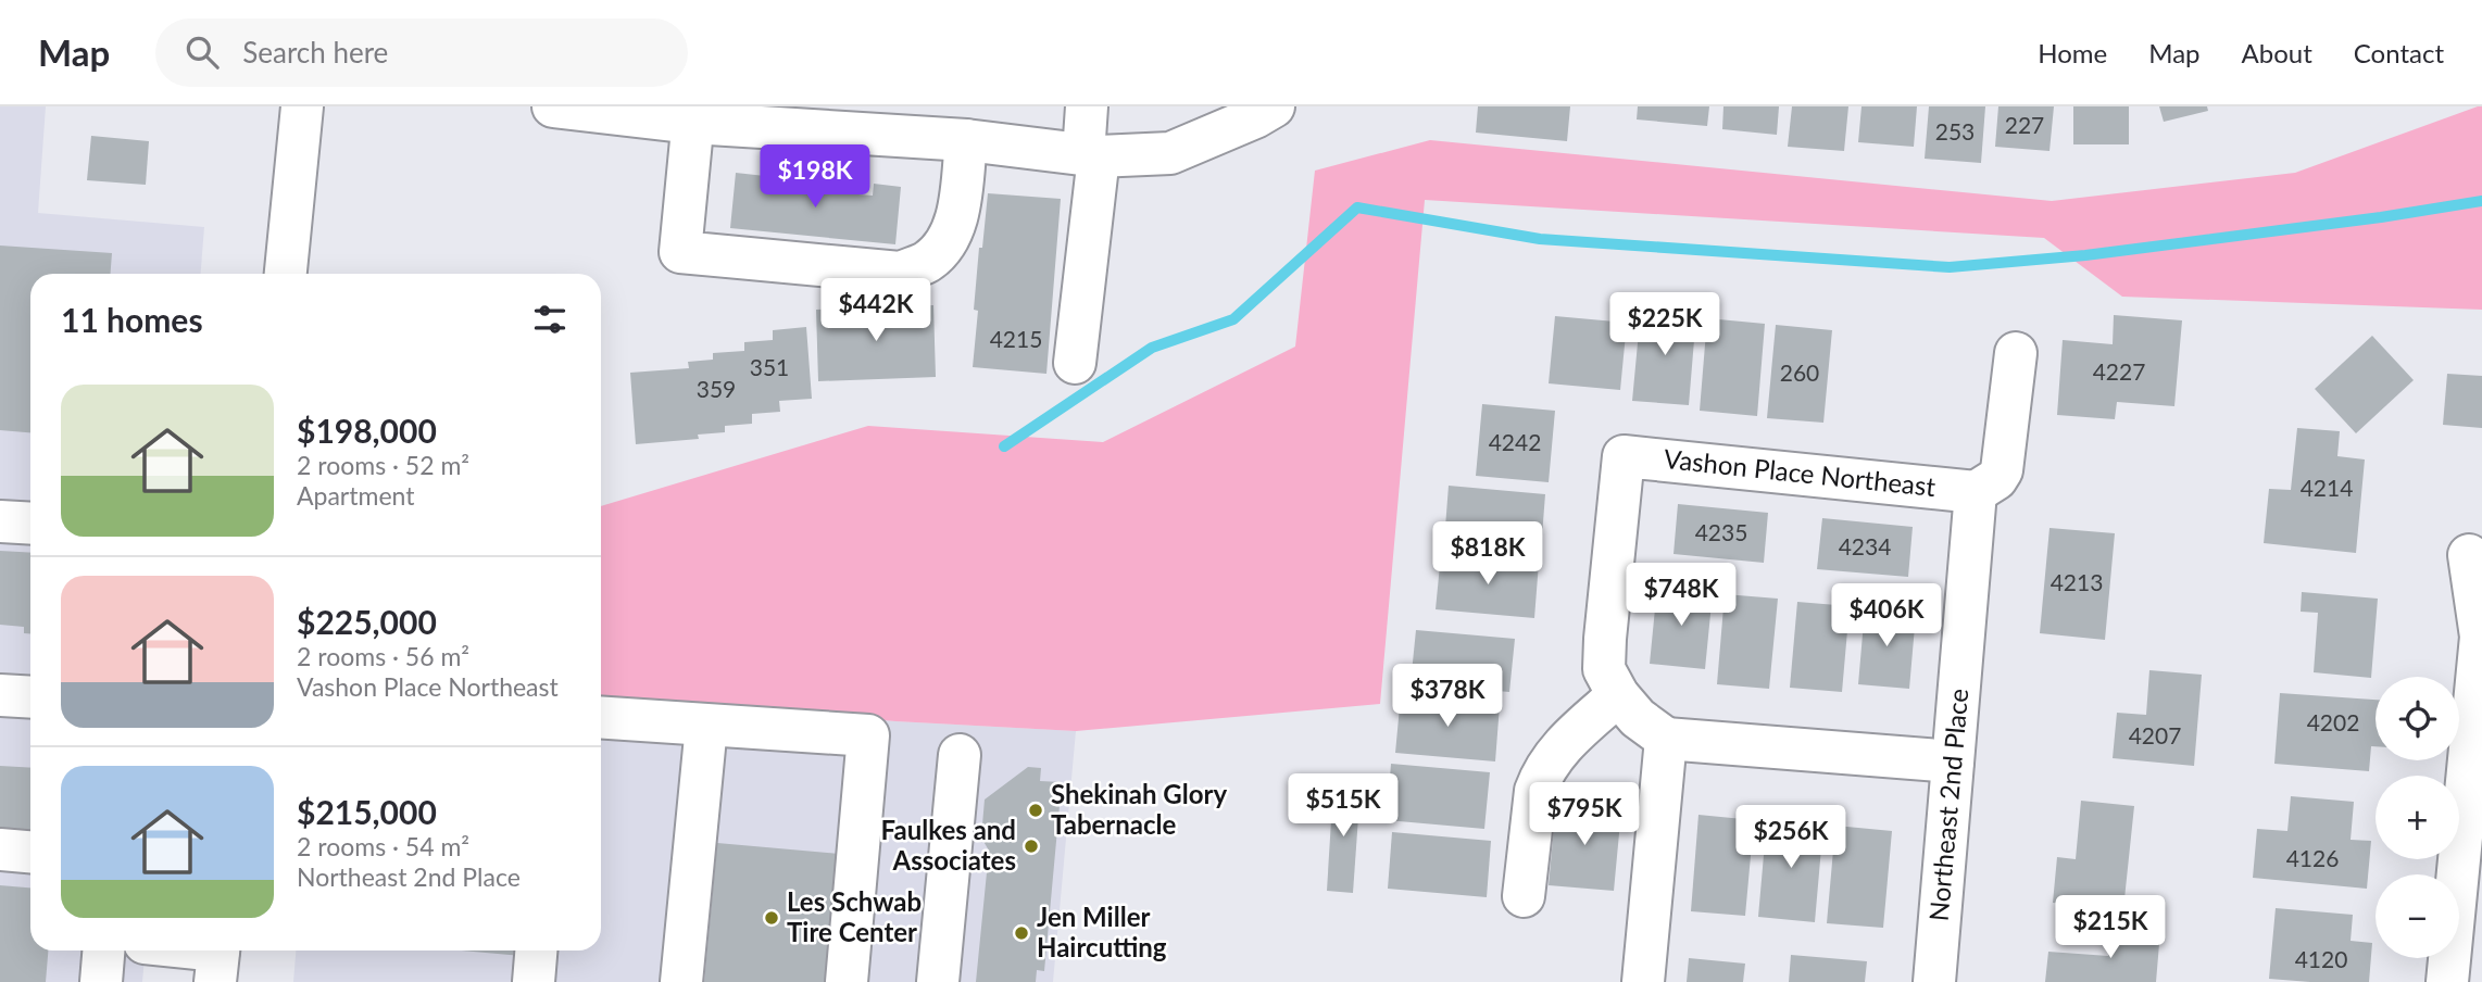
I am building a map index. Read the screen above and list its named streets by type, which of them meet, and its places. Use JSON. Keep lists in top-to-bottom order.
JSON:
{
  "streets": {
    "street": ["Vashon Place Northeast", "Northeast 2nd Place"]
  },
  "crossings": [
    ["Vashon Place Northeast", "Northeast 2nd Place"]
  ],
  "places": [
    "Shekinah Glory Tabernacle",
    "Faulkes and Associates",
    "Les Schwab Tire Center",
    "Jen Miller Haircutting"
  ],
  "house_numbers": [
    "227",
    "253",
    "4215",
    "351",
    "4227",
    "260",
    "359",
    "4242",
    "4214",
    "4235",
    "4234",
    "4213",
    "4202",
    "4207",
    "4126",
    "4120"
  ],
  "page": {
    "header": "Map",
    "search": "Search here",
    "nav": [
      "Home",
      "Map",
      "About",
      "Contact"
    ],
    "price": [
      "$198K",
      "$442K",
      "$225K",
      "$818K",
      "$748K",
      "$406K",
      "$378K",
      "$515K",
      "$795K",
      "$256K",
      "$215K"
    ],
    "heading": "11 homes",
    "list": [
      {
        "name": "$198,000",
        "note": "2 rooms · 52 m² · Apartment"
      },
      {
        "name": "$225,000",
        "note": "2 rooms · 56 m² · Vashon Place Northeast"
      },
      {
        "name": "$215,000",
        "note": "2 rooms · 54 m² · Northeast 2nd Place"
      }
    ],
    "map_buttons": ["+", "−"]
  }
}
